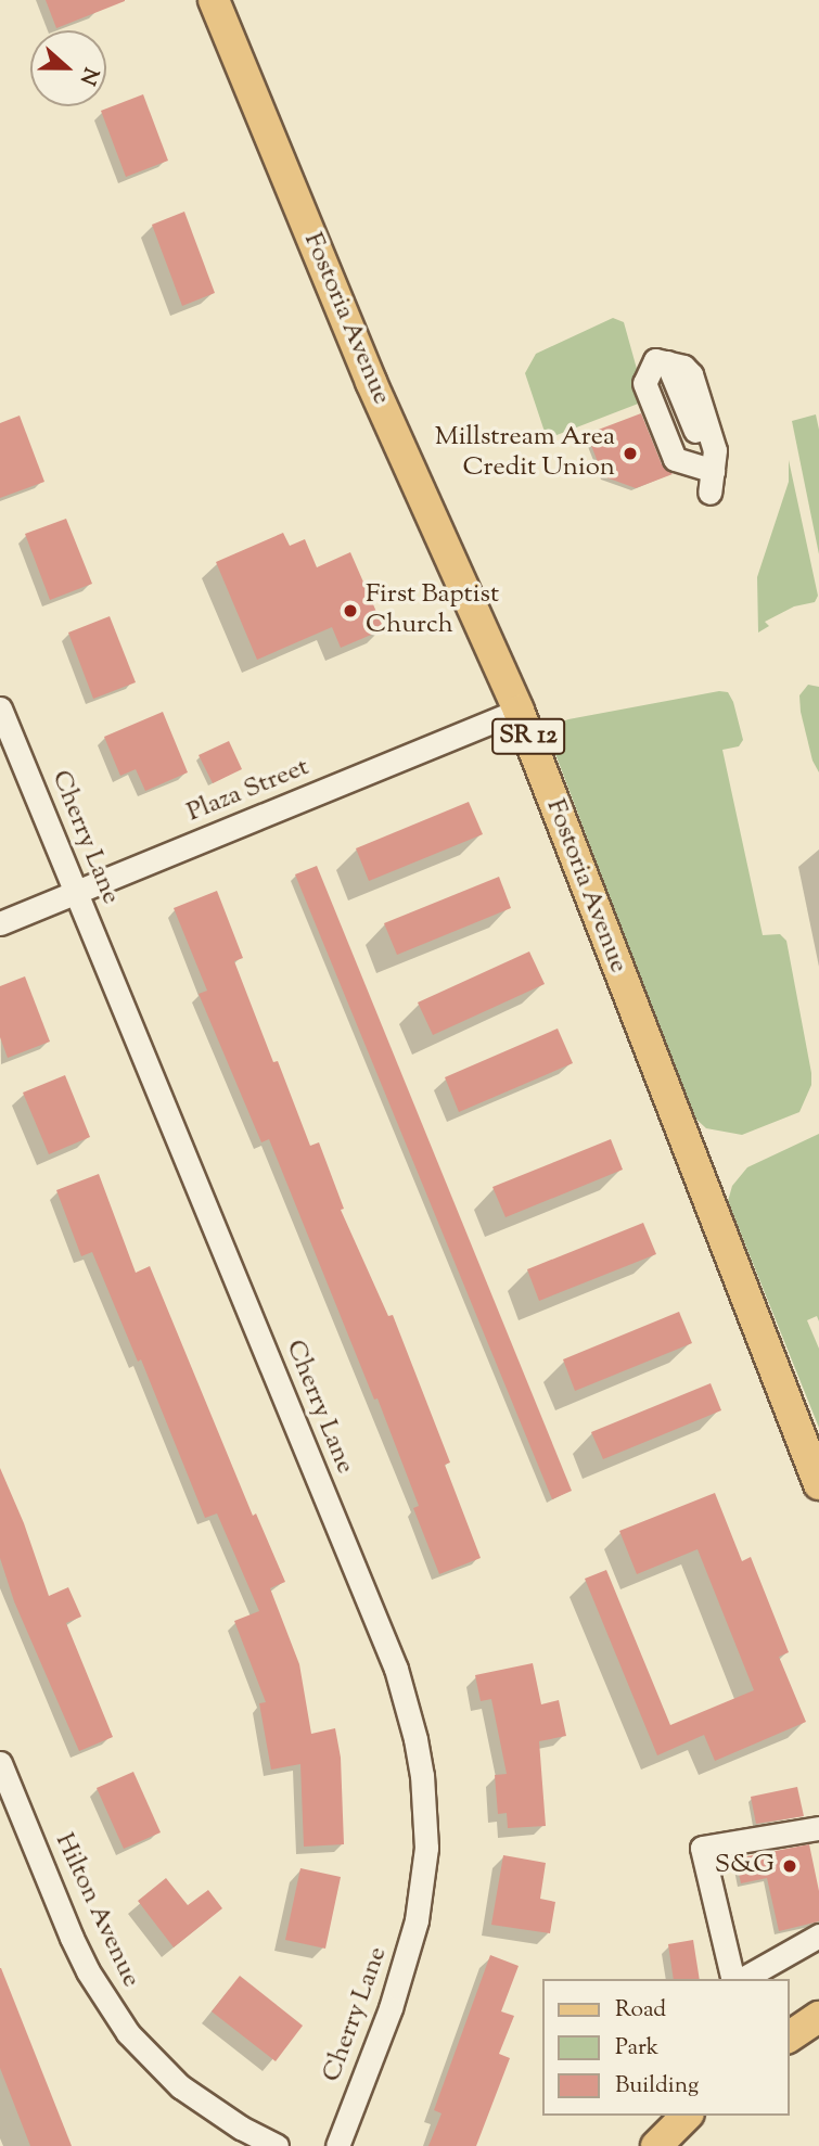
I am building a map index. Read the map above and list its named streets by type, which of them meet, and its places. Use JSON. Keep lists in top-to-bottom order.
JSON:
{
  "streets": {
    "main road": ["Fostoria Avenue", "SR 12"],
    "street": ["Plaza Street", "Cherry Lane", "Hilton Avenue"]
  },
  "crossings": [
    ["Fostoria Avenue", "Plaza Street"],
    ["Plaza Street", "Cherry Lane"]
  ],
  "places": ["Millstream Area Credit Union", "First Baptist Church", "S&G"],
  "legend": ["Road", "Park", "Building"],
  "north": "right"
}
